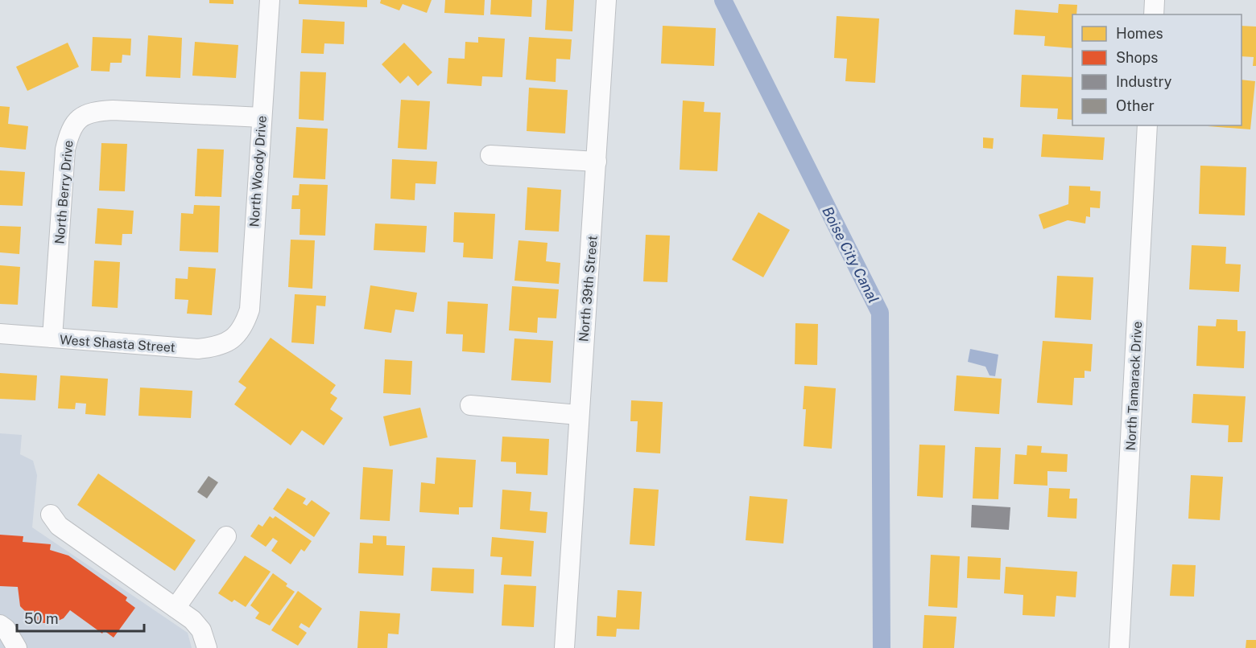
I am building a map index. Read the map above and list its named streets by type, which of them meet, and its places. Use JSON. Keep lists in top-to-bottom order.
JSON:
{
  "streets": {
    "street": [
      "North Woody Drive",
      "North Berry Drive",
      "North 39th Street",
      "West Shasta Street",
      "North Tamarack Drive"
    ]
  },
  "crossings": [
    ["North Woody Drive", "North Berry Drive"],
    ["North Woody Drive", "West Shasta Street"],
    ["North Berry Drive", "West Shasta Street"]
  ],
  "water": ["Boise City Canal"],
  "legend": [
    "Homes",
    "Shops",
    "Industry",
    "Other"
  ],
  "scale_bar": "50 m"
}
